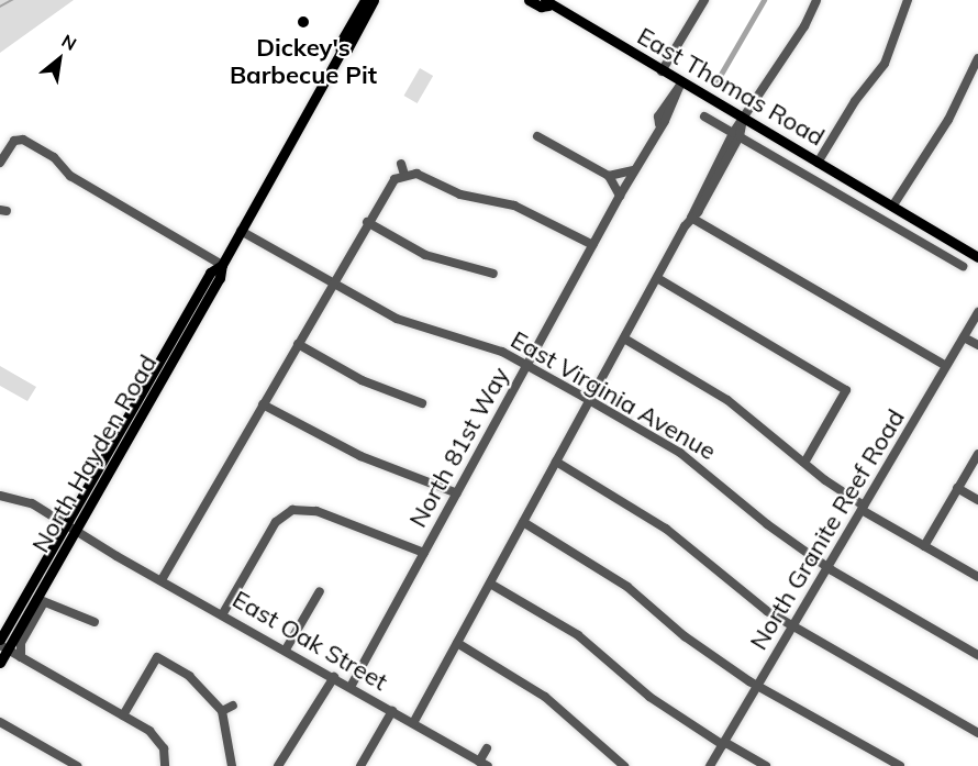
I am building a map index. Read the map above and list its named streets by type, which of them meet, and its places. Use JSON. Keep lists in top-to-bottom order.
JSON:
{
  "streets": {
    "main road": ["East Thomas Road", "North Hayden Road"],
    "street": [
      "East Virginia Avenue",
      "North 81st Way",
      "North Granite Reef Road",
      "East Oak Street"
    ]
  },
  "crossings": [
    ["East Thomas Road", "North 81st Way"],
    ["East Virginia Avenue", "North 81st Way"],
    ["East Virginia Avenue", "North Hayden Road"],
    ["East Virginia Avenue", "North Granite Reef Road"],
    ["North 81st Way", "East Oak Street"],
    ["North Hayden Road", "East Oak Street"]
  ],
  "places": ["Dickey's Barbecue Pit"],
  "north": "top right"
}
